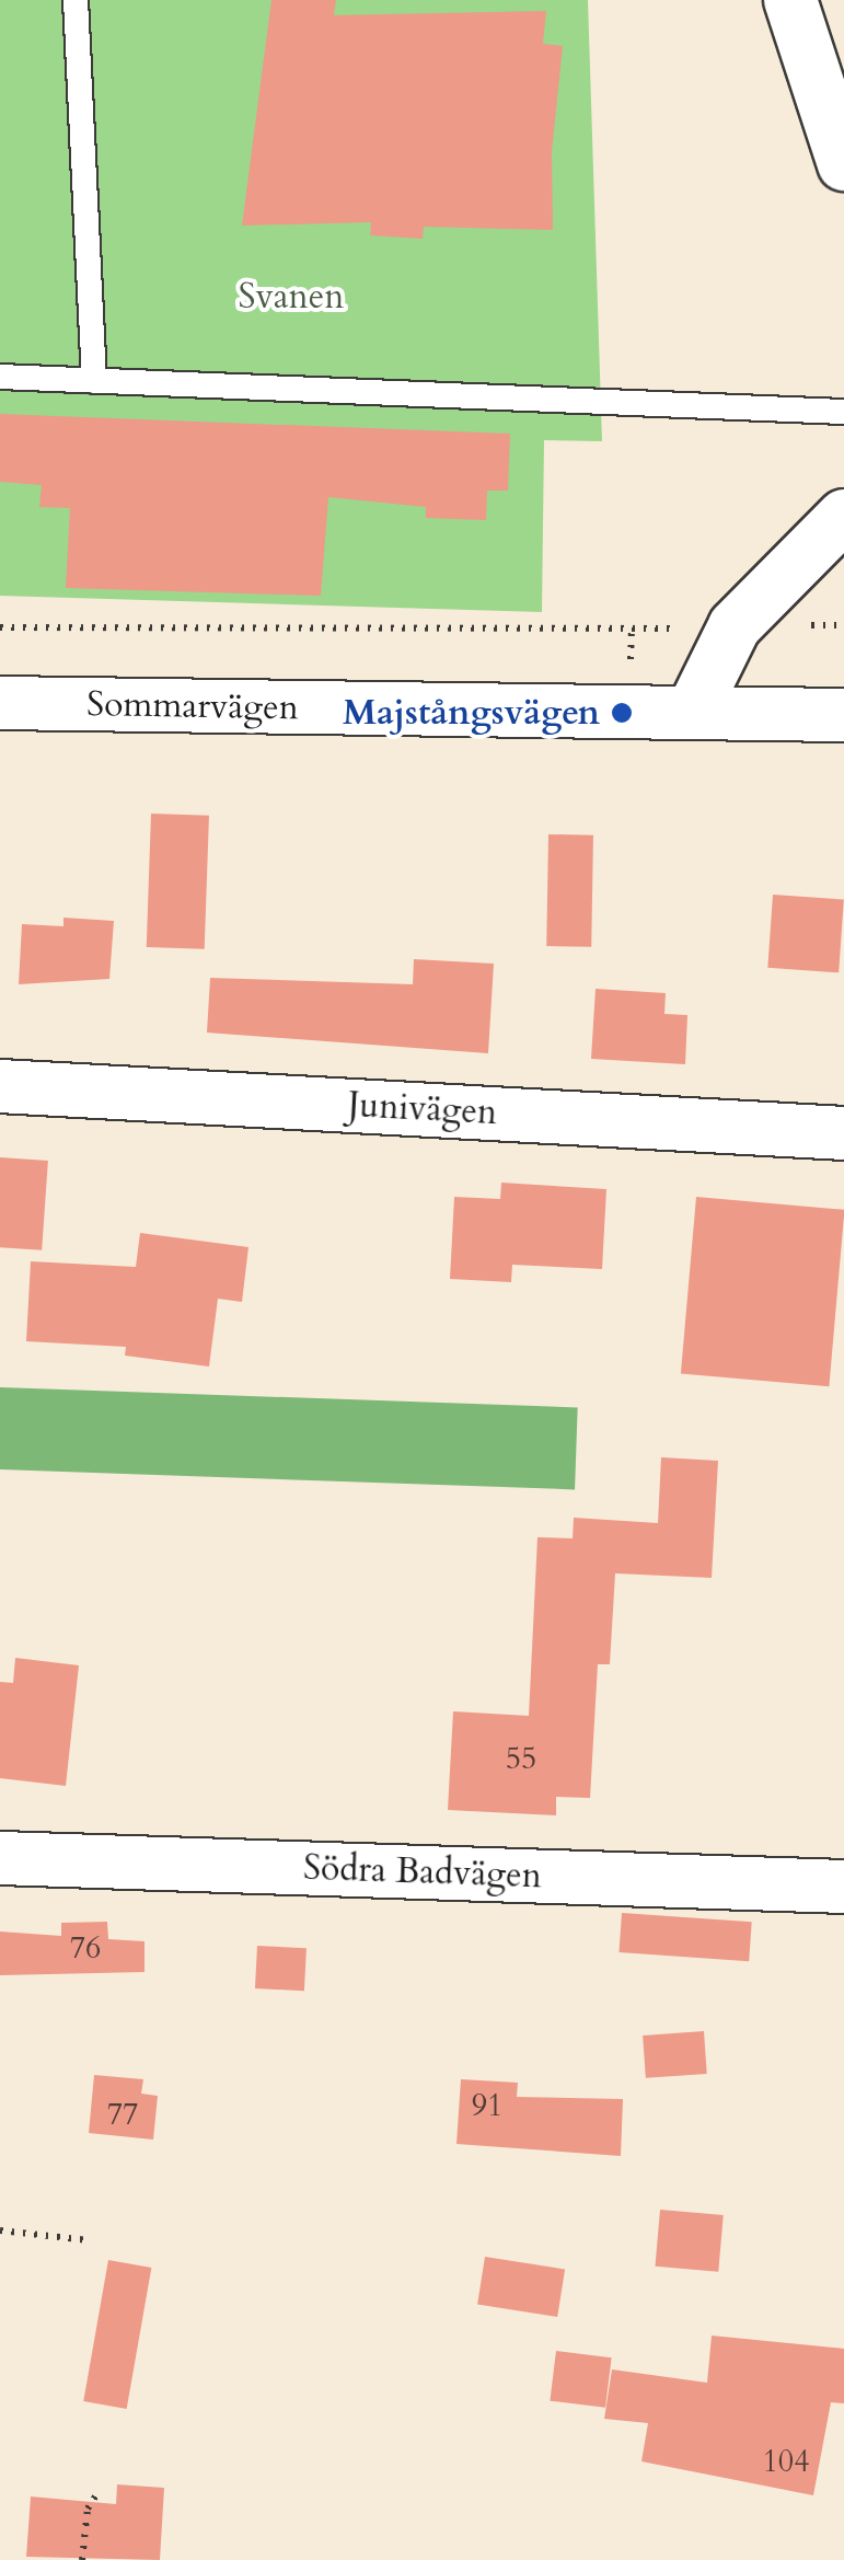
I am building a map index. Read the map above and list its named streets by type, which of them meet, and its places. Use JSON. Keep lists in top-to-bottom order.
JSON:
{
  "streets": {
    "street": ["Sommarvägen", "Junivägen", "Södra Badvägen"]
  },
  "parks": ["Svanen"],
  "places": ["Majstångsvägen"],
  "house_numbers": [
    "55",
    "76",
    "91",
    "77",
    "104"
  ]
}
